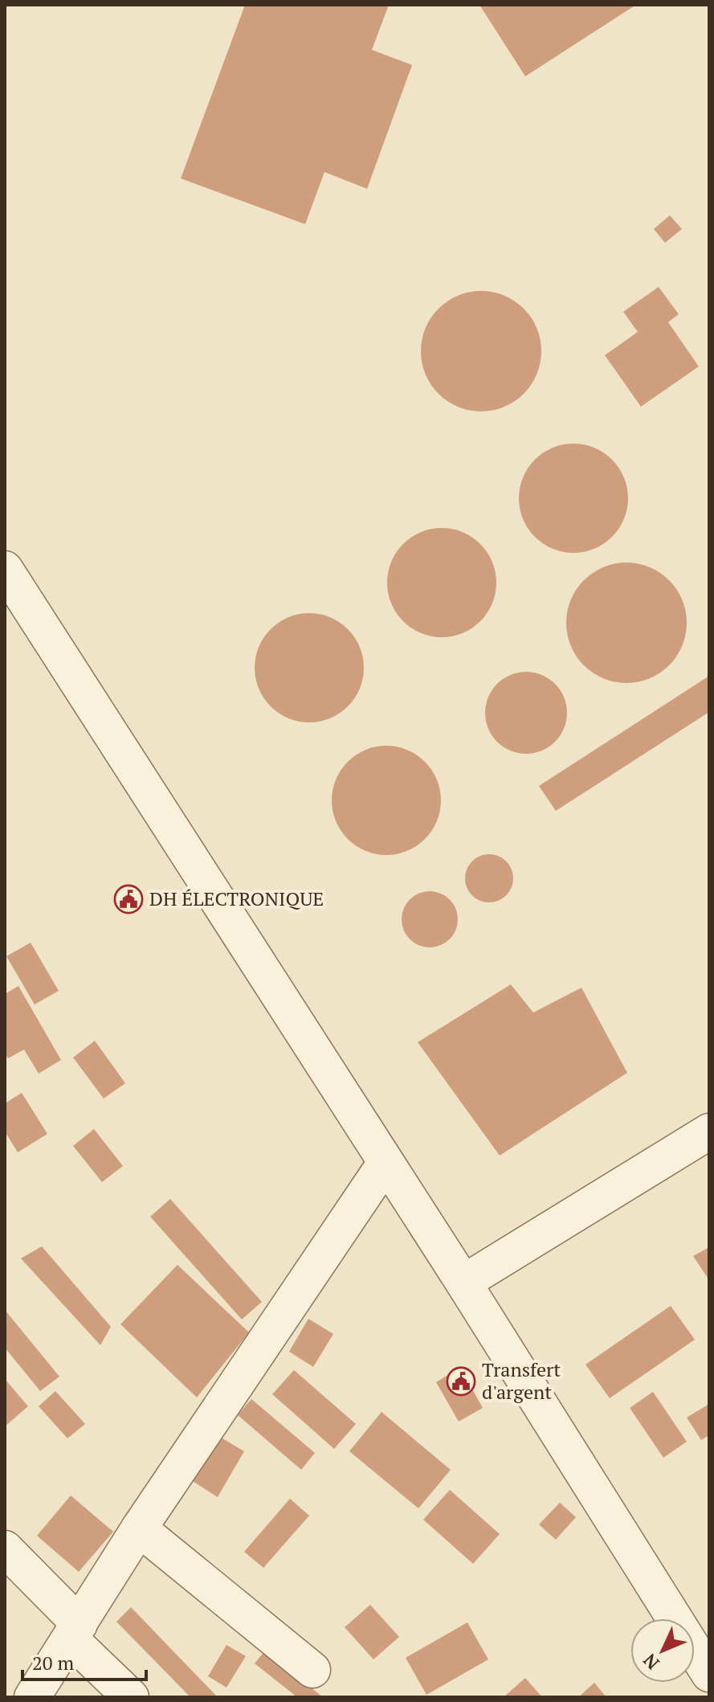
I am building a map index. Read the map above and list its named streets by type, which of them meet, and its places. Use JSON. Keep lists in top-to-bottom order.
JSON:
{
  "places": {
    "public building": ["DH ÉLECTRONIQUE", "Transfert d'argent"]
  },
  "scale_bar": "20 m",
  "north": "bottom left"
}
